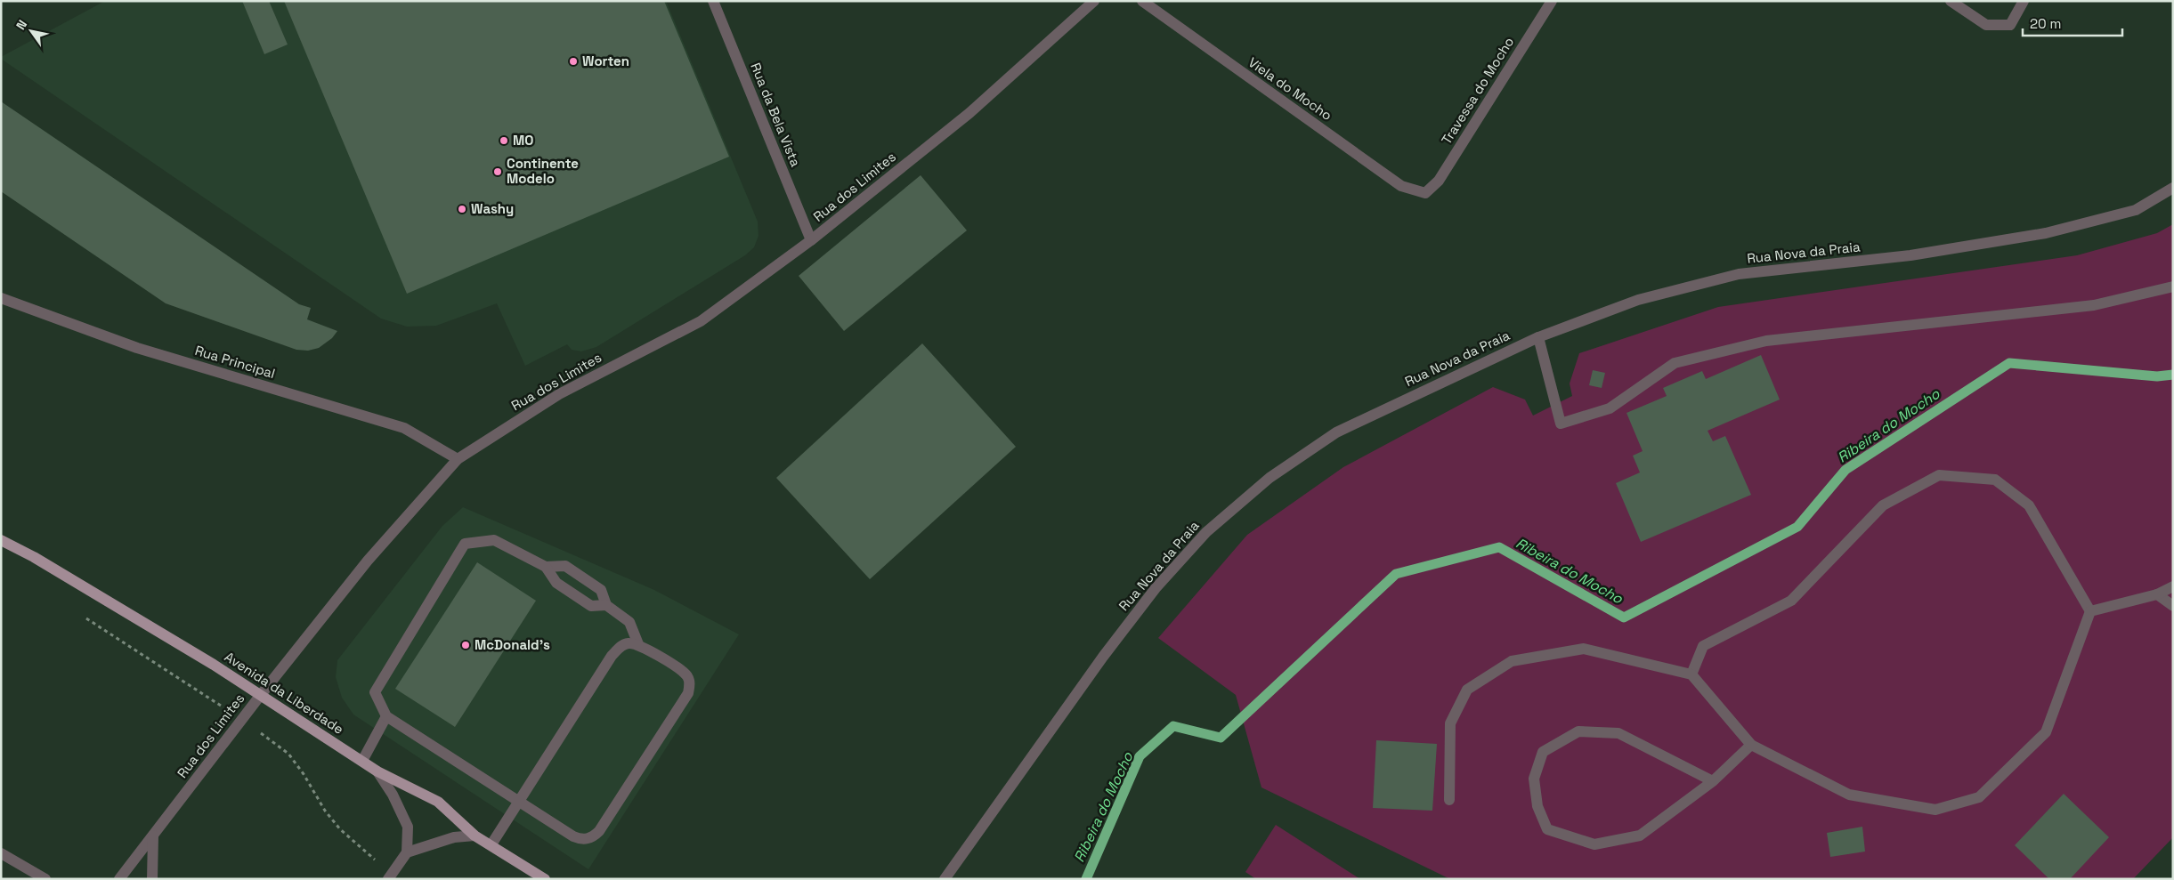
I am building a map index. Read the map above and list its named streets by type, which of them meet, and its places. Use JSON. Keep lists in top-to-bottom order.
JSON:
{
  "streets": {
    "main road": ["Avenida da Liberdade"],
    "street": [
      "Viela do Mocho",
      "Travessa do Mocho",
      "Rua da Bela Vista",
      "Rua dos Limites",
      "Rua Nova da Praia",
      "Rua Principal"
    ]
  },
  "crossings": [
    ["Viela do Mocho", "Travessa do Mocho"],
    ["Rua da Bela Vista", "Rua dos Limites"],
    ["Rua dos Limites", "Rua Principal"],
    ["Rua dos Limites", "Avenida da Liberdade"]
  ],
  "water": ["Ribeira do Mocho"],
  "places": [
    "Worten",
    "MO",
    "Continente Modelo",
    "Washy",
    "McDonald's"
  ],
  "scale_bar": "20 m",
  "north": "top left"
}
